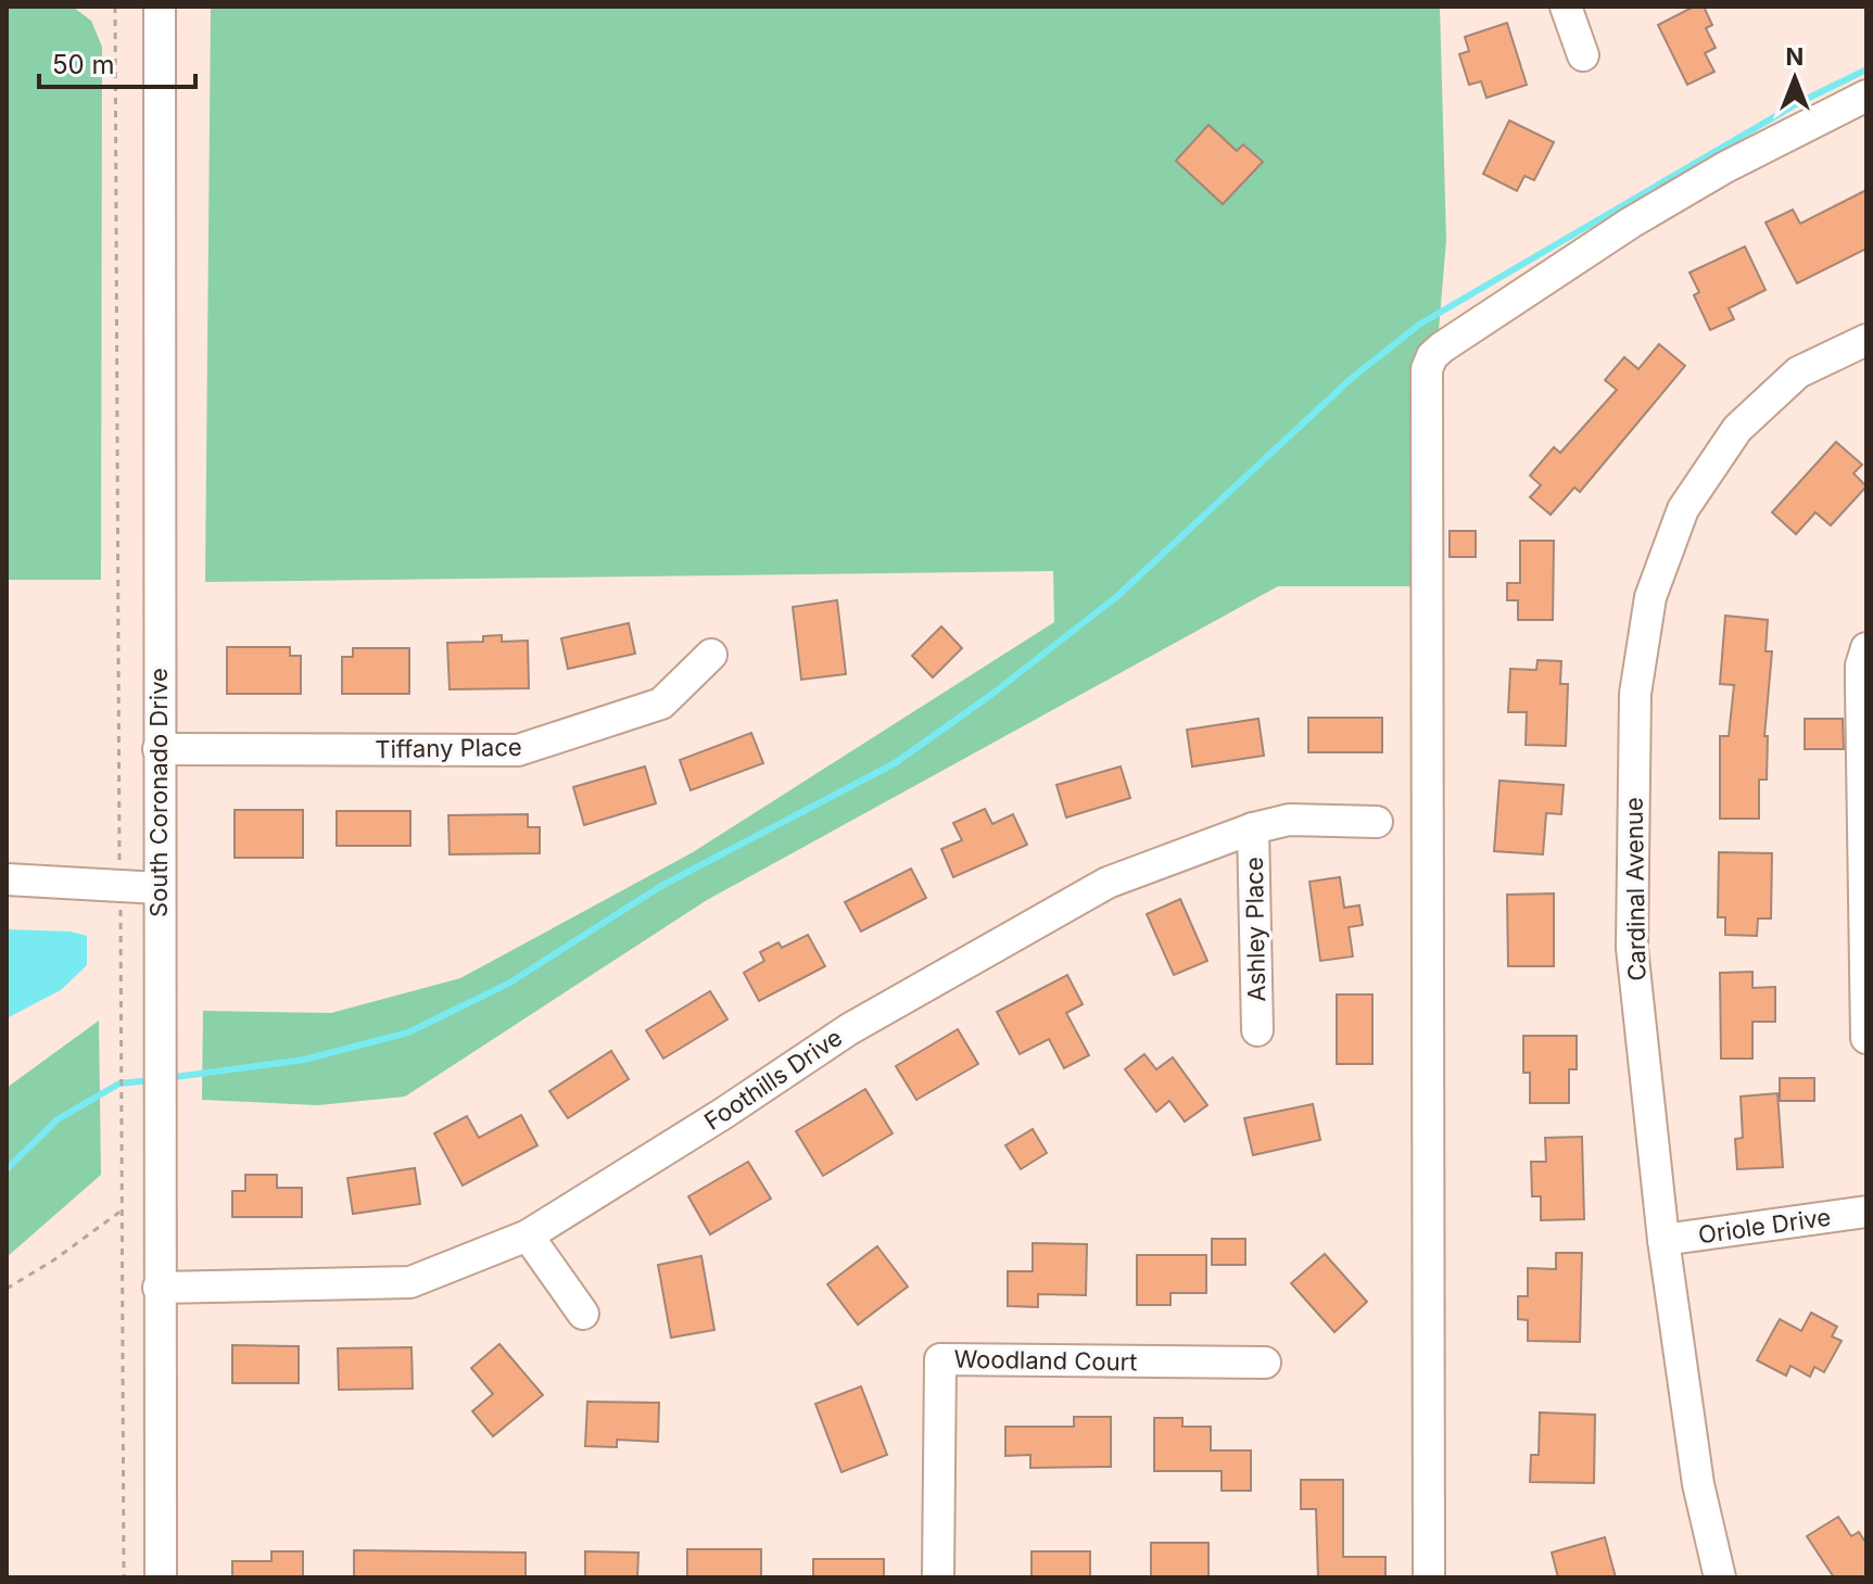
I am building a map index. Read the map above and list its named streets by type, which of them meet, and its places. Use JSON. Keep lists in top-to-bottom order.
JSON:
{
  "streets": {
    "street": [
      "Tiffany Place",
      "South Coronado Drive",
      "Cardinal Avenue",
      "Ashley Place",
      "Foothills Drive",
      "Oriole Drive",
      "Woodland Court"
    ]
  },
  "crossings": [
    ["Tiffany Place", "South Coronado Drive"],
    ["South Coronado Drive", "Foothills Drive"],
    ["Cardinal Avenue", "Oriole Drive"],
    ["Ashley Place", "Foothills Drive"]
  ],
  "scale_bar": "50 m",
  "north": "top"
}
